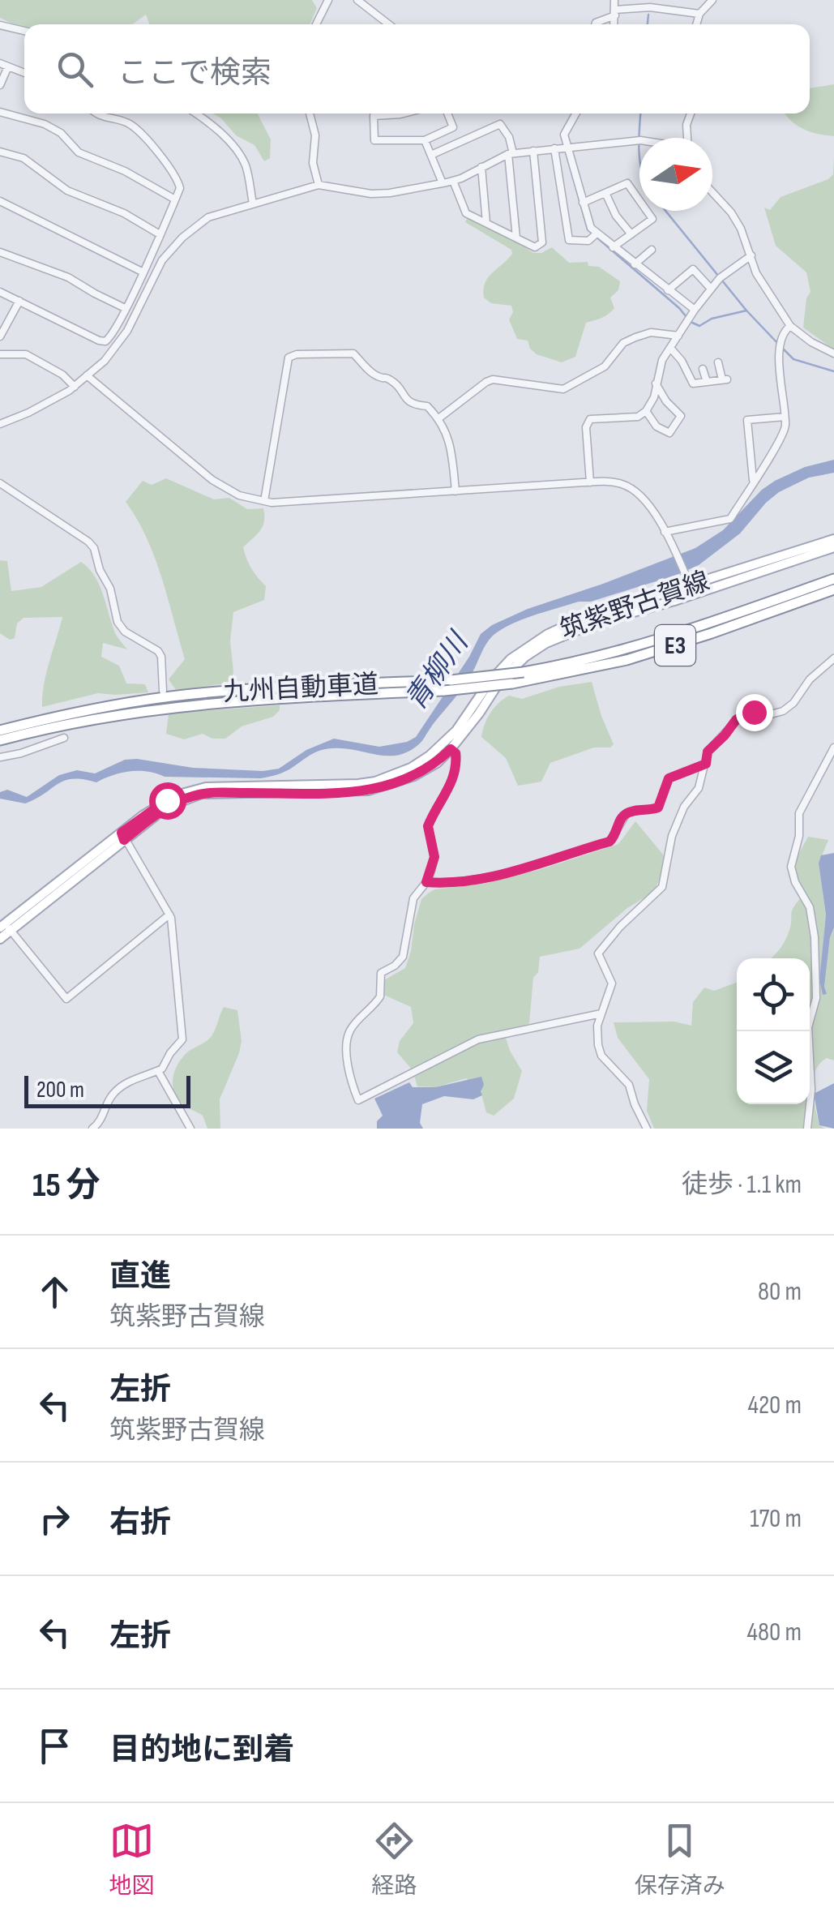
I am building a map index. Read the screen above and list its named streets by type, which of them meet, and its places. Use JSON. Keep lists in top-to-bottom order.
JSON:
{
  "streets": {
    "highway": ["E3", "九州自動車道"],
    "main road": ["筑紫野古賀線"]
  },
  "water": ["青柳川"],
  "scale_bar": "200 m",
  "north": "right",
  "page": {
    "search": "ここで検索",
    "scale": "200 m",
    "heading": ["15 分", "徒歩 · 1.1 km"],
    "list": [
      ["直進", "筑紫野古賀線", "80 m"],
      ["左折", "筑紫野古賀線", "420 m"],
      ["右折", "170 m"],
      ["左折", "480 m"],
      "目的地に到着"
    ],
    "nav": ["地図", "経路", "保存済み"]
  }
}
